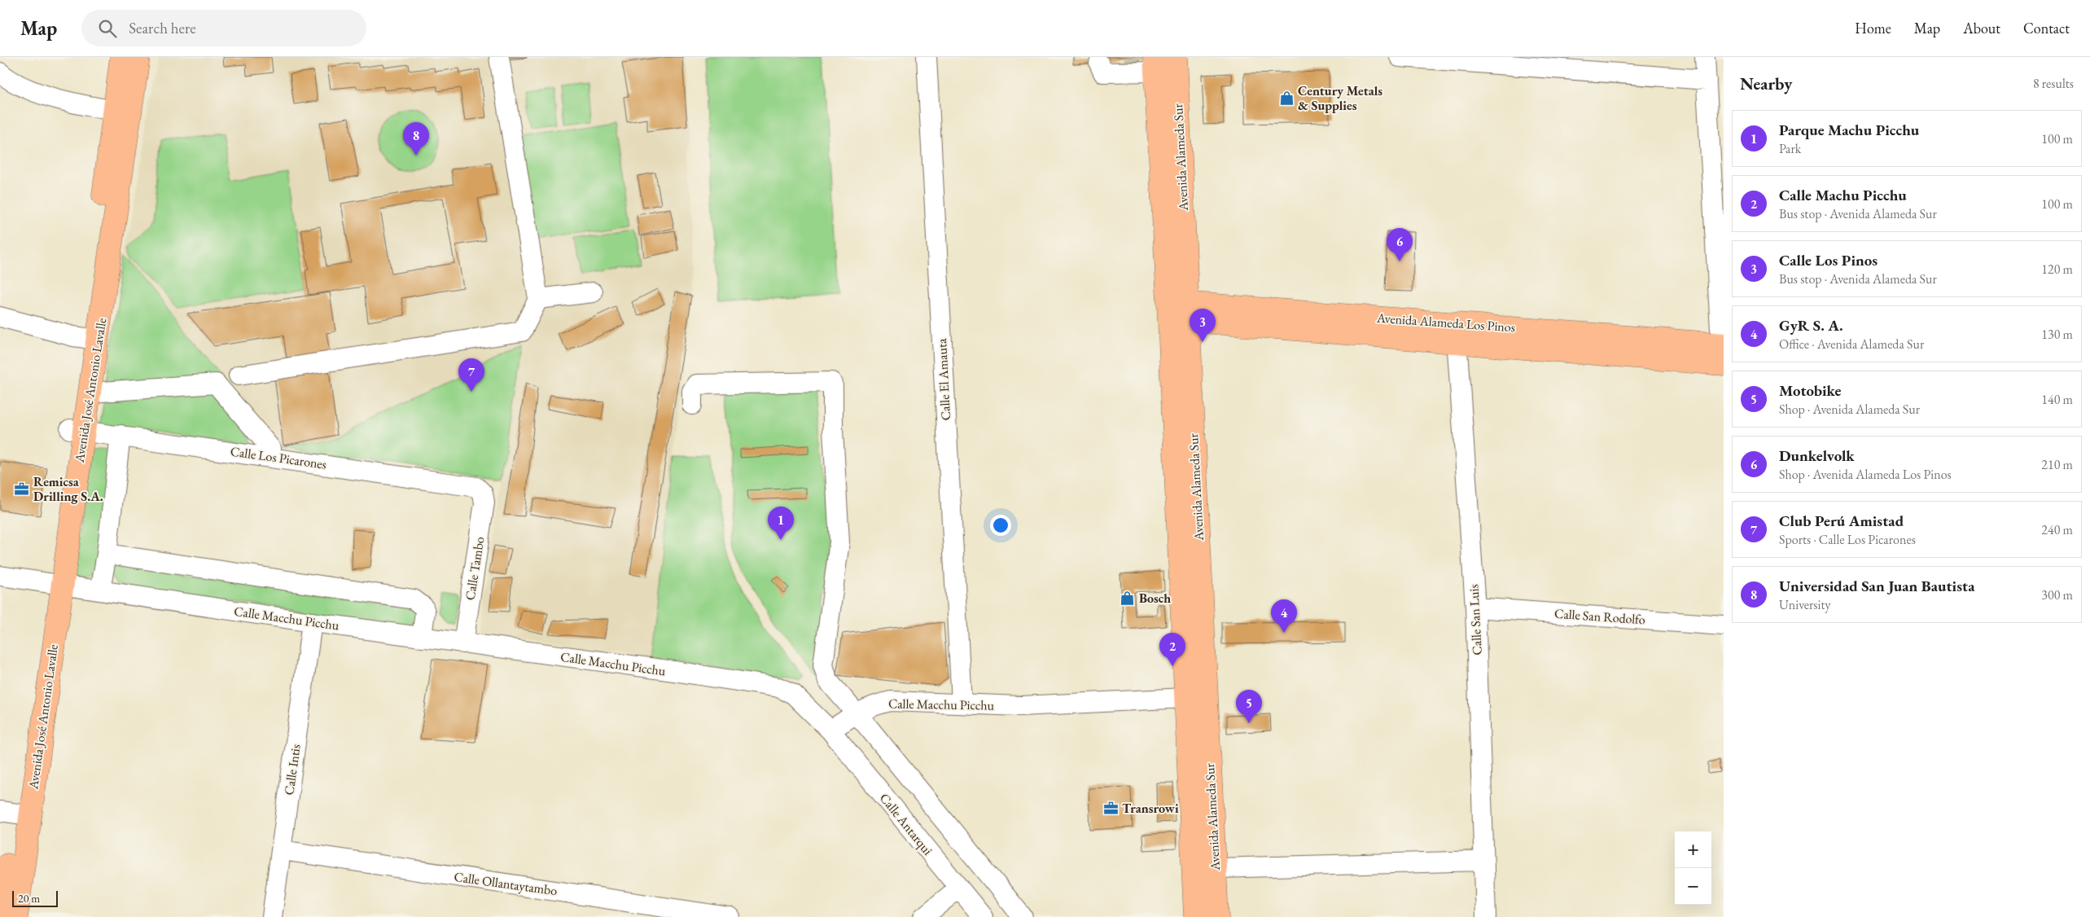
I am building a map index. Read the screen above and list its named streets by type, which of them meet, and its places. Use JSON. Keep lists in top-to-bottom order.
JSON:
{
  "streets": {
    "main road": ["Avenida Alameda Sur", "Avenida Alameda Los Pinos", "Avenida José Antonio Lavalle"],
    "street": [
      "Calle El Amauta",
      "Calle Los Picarones",
      "Calle Tambo",
      "Calle San Rodolfo",
      "Calle Macchu Picchu",
      "Calle San Luis",
      "Calle Intis",
      "Calle Antarqui",
      "Calle Ollantaytambo"
    ]
  },
  "crossings": [
    ["Avenida Alameda Sur", "Avenida Alameda Los Pinos"],
    ["Avenida Alameda Sur", "Calle Macchu Picchu"],
    ["Avenida Alameda Los Pinos", "Calle San Luis"],
    ["Calle El Amauta", "Calle Macchu Picchu"],
    ["Avenida José Antonio Lavalle", "Calle Los Picarones"],
    ["Avenida José Antonio Lavalle", "Calle Macchu Picchu"],
    ["Calle Los Picarones", "Calle Tambo"],
    ["Calle Tambo", "Calle Macchu Picchu"],
    ["Calle San Rodolfo", "Calle San Luis"],
    ["Calle Macchu Picchu", "Calle Intis"],
    ["Calle Macchu Picchu", "Calle Antarqui"],
    ["Calle Intis", "Calle Ollantaytambo"]
  ],
  "places": {
    "shop": ["Century Metals & Supplies", "Bosch"],
    "office": ["Remicsa Drilling S.A.", "Transrowi"]
  },
  "scale_bar": "20 m",
  "page": {
    "header": "Map",
    "search": "Search here",
    "nav": [
      "Home",
      "Map",
      "About",
      "Contact"
    ],
    "heading": ["Nearby", "8 results"],
    "list": [
      {
        "mark": "1",
        "name": "Parque Machu Picchu",
        "note": "Park",
        "value": "100 m"
      },
      {
        "mark": "2",
        "name": "Calle Machu Picchu",
        "note": "Bus stop · Avenida Alameda Sur",
        "value": "100 m"
      },
      {
        "mark": "3",
        "name": "Calle Los Pinos",
        "note": "Bus stop · Avenida Alameda Sur",
        "value": "120 m"
      },
      {
        "mark": "4",
        "name": "GyR S. A.",
        "note": "Office · Avenida Alameda Sur",
        "value": "130 m"
      },
      {
        "mark": "5",
        "name": "Motobike",
        "note": "Shop · Avenida Alameda Sur",
        "value": "140 m"
      },
      {
        "mark": "6",
        "name": "Dunkelvolk",
        "note": "Shop · Avenida Alameda Los Pinos",
        "value": "210 m"
      },
      {
        "mark": "7",
        "name": "Club Perú Amistad",
        "note": "Sports · Calle Los Picarones",
        "value": "240 m"
      },
      {
        "mark": "8",
        "name": "Universidad San Juan Bautista",
        "note": "University",
        "value": "300 m"
      }
    ],
    "pins": [
      "8",
      "6",
      "3",
      "7",
      "1",
      "4",
      "2",
      "5"
    ],
    "map_buttons": ["+", "−"],
    "scale": "20 m"
  }
}
